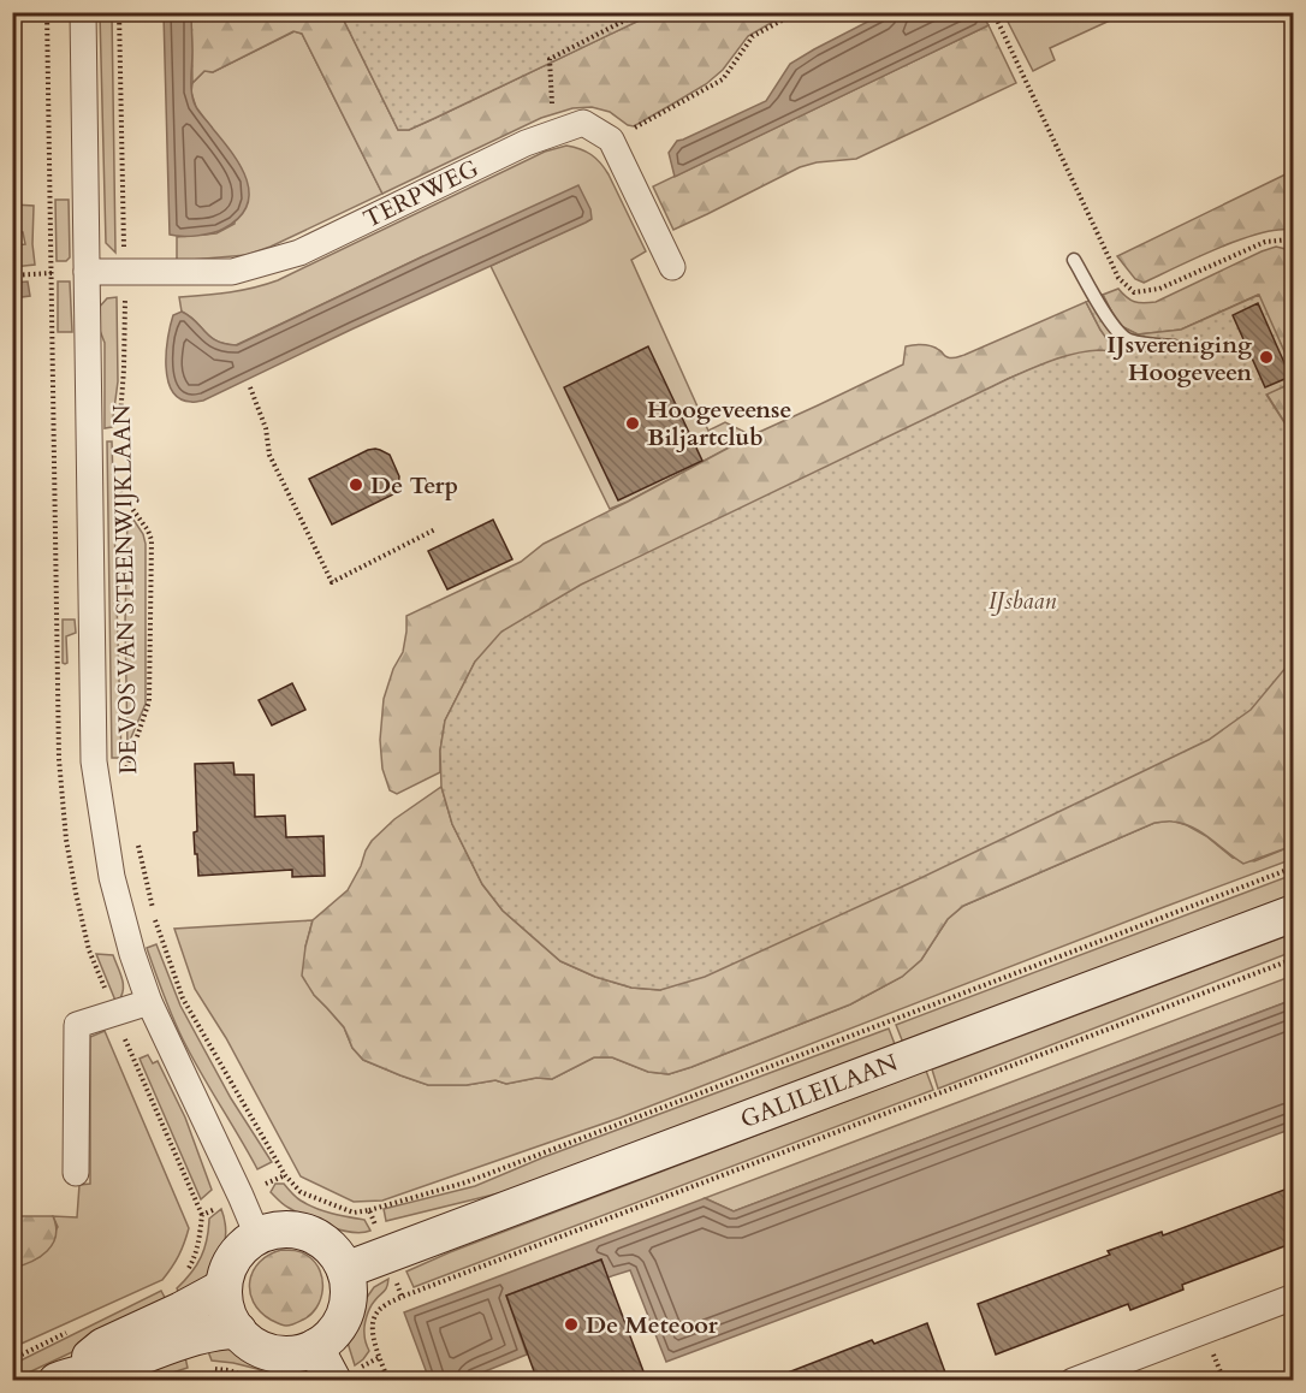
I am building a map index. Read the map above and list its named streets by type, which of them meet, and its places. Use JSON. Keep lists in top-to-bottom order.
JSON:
{
  "streets": {
    "main road": ["GALILEILAAN"],
    "street": ["TERPWEG", "DE VOS VAN STEENWIJKLAAN"]
  },
  "crossings": [
    ["TERPWEG", "DE VOS VAN STEENWIJKLAAN"],
    ["DE VOS VAN STEENWIJKLAAN", "GALILEILAAN"]
  ],
  "parks": ["IJsbaan"],
  "places": [
    "IJsvereniging Hoogeveen",
    "Hoogeveense Biljartclub",
    "De Terp",
    "De Meteoor"
  ]
}
